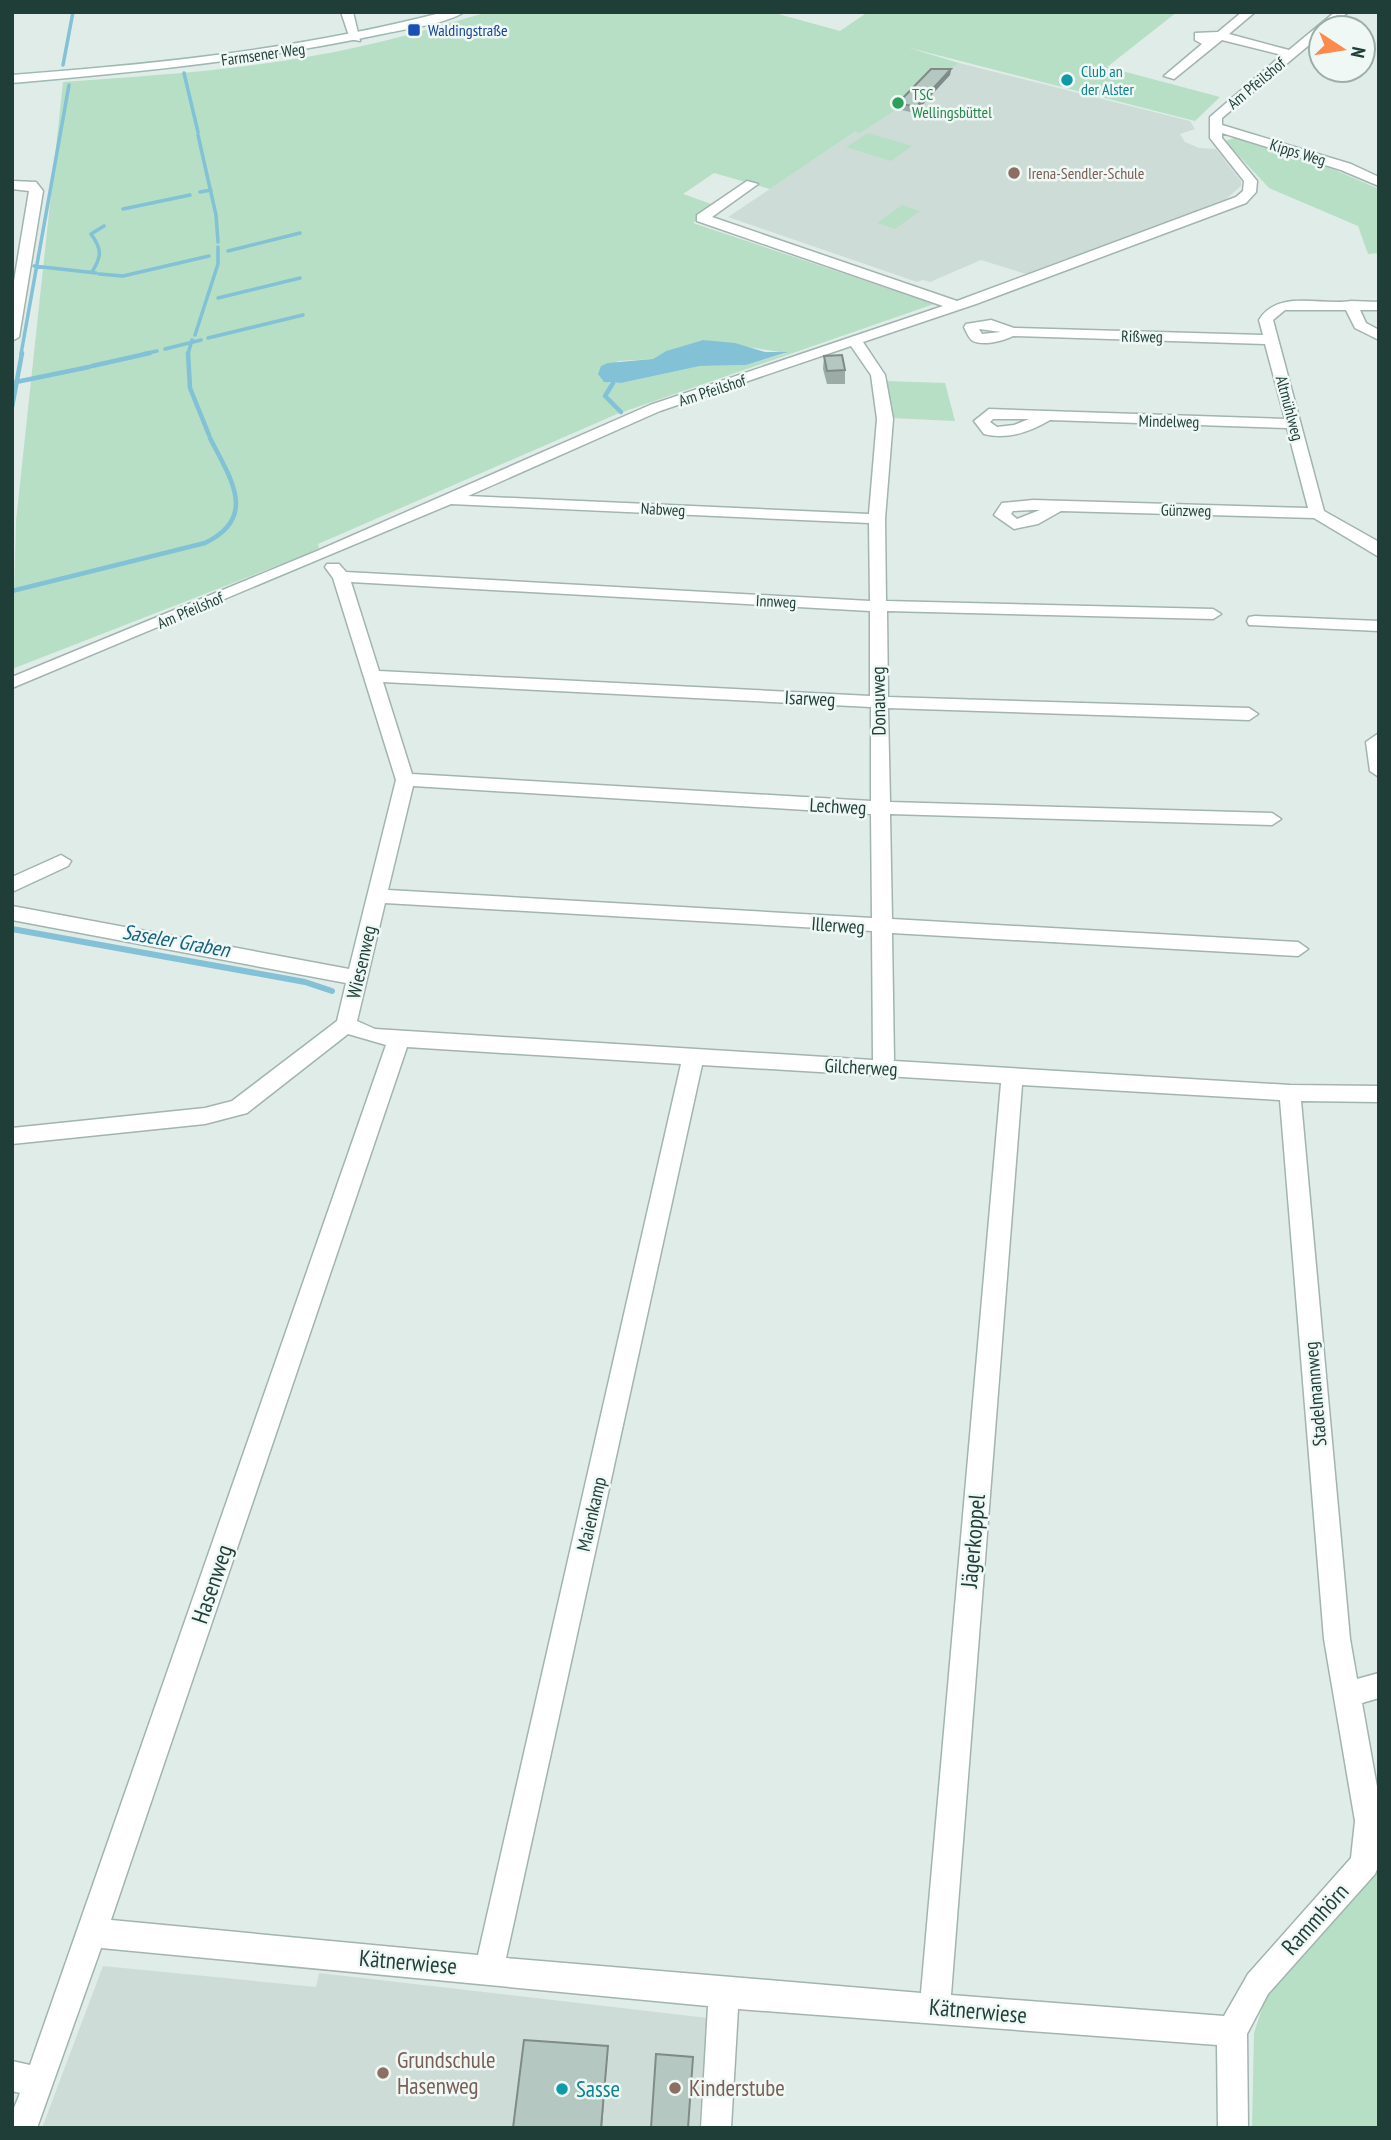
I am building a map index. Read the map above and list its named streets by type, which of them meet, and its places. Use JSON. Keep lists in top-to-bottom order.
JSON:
{
  "streets": {
    "street": [
      "Farmsener Weg",
      "Am Pfeilshof",
      "Kipps Weg",
      "Rißweg",
      "Altmühlweg",
      "Mindelweg",
      "Nabweg",
      "Günzweg",
      "Innweg",
      "Isarweg",
      "Donauweg",
      "Lechweg",
      "Illerweg",
      "Wiesenweg",
      "Gilcherweg",
      "Stadelmannweg",
      "Maienkamp",
      "Jägerkoppel",
      "Hasenweg",
      "Rammhörn",
      "Kätnerwiese"
    ]
  },
  "crossings": [
    ["Am Pfeilshof", "Kipps Weg"],
    ["Am Pfeilshof", "Nabweg"],
    ["Am Pfeilshof", "Donauweg"],
    ["Rißweg", "Altmühlweg"],
    ["Altmühlweg", "Mindelweg"],
    ["Altmühlweg", "Günzweg"],
    ["Nabweg", "Donauweg"],
    ["Innweg", "Donauweg"],
    ["Isarweg", "Donauweg"],
    ["Donauweg", "Lechweg"],
    ["Donauweg", "Illerweg"],
    ["Donauweg", "Gilcherweg"],
    ["Lechweg", "Wiesenweg"],
    ["Illerweg", "Wiesenweg"],
    ["Wiesenweg", "Gilcherweg"],
    ["Gilcherweg", "Stadelmannweg"],
    ["Gilcherweg", "Maienkamp"],
    ["Gilcherweg", "Jägerkoppel"],
    ["Gilcherweg", "Hasenweg"],
    ["Stadelmannweg", "Rammhörn"],
    ["Maienkamp", "Kätnerwiese"],
    ["Jägerkoppel", "Kätnerwiese"],
    ["Hasenweg", "Kätnerwiese"],
    ["Rammhörn", "Kätnerwiese"]
  ],
  "water": ["Saseler Graben"],
  "places": {
    "transit": ["Waldingstraße"],
    "other": [
      "Club an der Alster",
      "TSC Wellingsbüttel",
      "Irena-Sendler-Schule",
      "Grundschule Hasenweg",
      "Kinderstube",
      "Sasse"
    ]
  },
  "north": "right"
}
